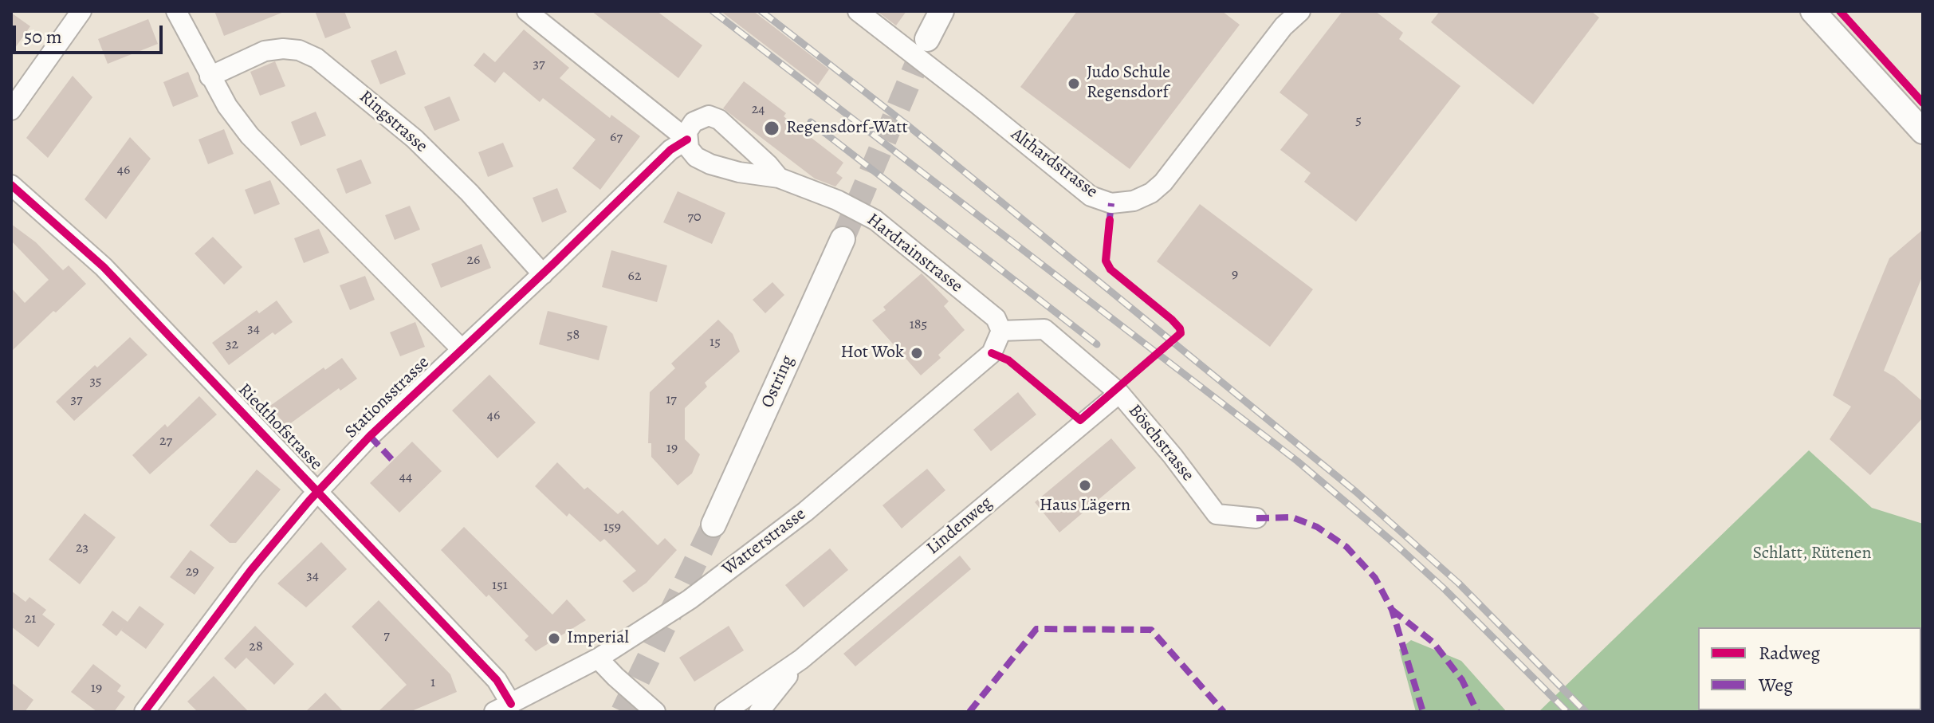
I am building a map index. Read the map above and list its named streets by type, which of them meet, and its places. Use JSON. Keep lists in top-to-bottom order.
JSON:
{
  "streets": {
    "main road": ["Ostring"],
    "street": [
      "Ringstrasse",
      "Althardstrasse",
      "Hardrainstrasse",
      "Stationsstrasse",
      "Riedthofstrasse",
      "Böschstrasse",
      "Lindenweg",
      "Watterstrasse"
    ]
  },
  "crossings": [
    ["Ringstrasse", "Stationsstrasse"],
    ["Hardrainstrasse", "Stationsstrasse"],
    ["Hardrainstrasse", "Böschstrasse"],
    ["Hardrainstrasse", "Watterstrasse"],
    ["Stationsstrasse", "Riedthofstrasse"],
    ["Riedthofstrasse", "Watterstrasse"],
    ["Böschstrasse", "Lindenweg"],
    ["Böschstrasse", "Watterstrasse"]
  ],
  "parks": ["Schlatt, Rütenen"],
  "places": [
    "Judo Schule Regensdorf",
    "Regensdorf-Watt",
    "Hot Wok",
    "Haus Lägern",
    "Imperial"
  ],
  "house_numbers": [
    "37",
    "24",
    "5",
    "67",
    "46",
    "70",
    "26",
    "9",
    "62",
    "185",
    "34",
    "58",
    "15",
    "32",
    "35",
    "37",
    "17",
    "46",
    "27",
    "19",
    "44",
    "159",
    "23",
    "29",
    "34",
    "151",
    "21",
    "7",
    "28",
    "1",
    "19"
  ],
  "legend": ["Radweg", "Weg"],
  "scale_bar": "50 m"
}
